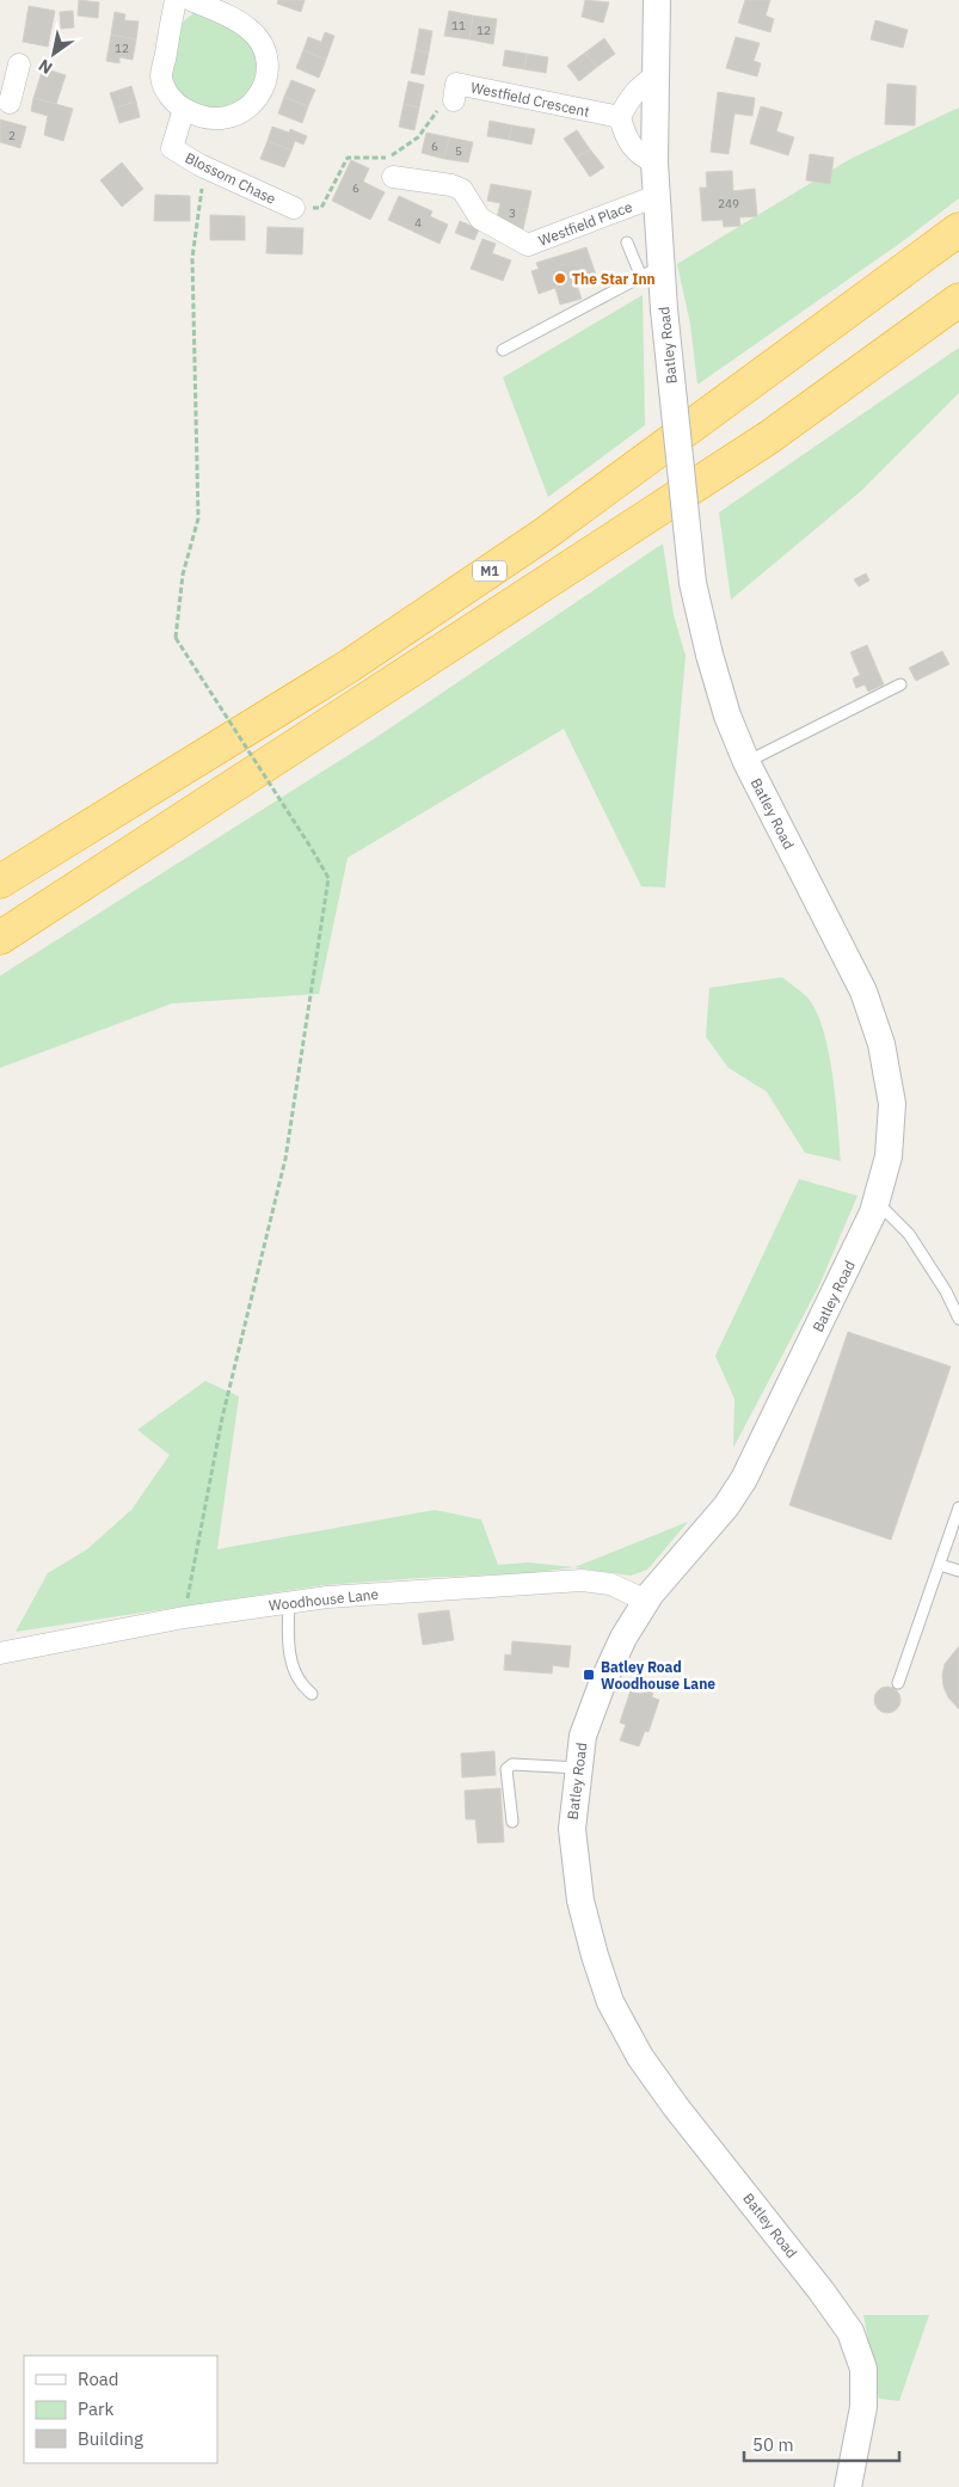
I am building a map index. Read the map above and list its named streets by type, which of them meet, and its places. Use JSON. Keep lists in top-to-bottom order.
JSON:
{
  "streets": {
    "highway": ["M1"],
    "street": [
      "Westfield Crescent",
      "Blossom Chase",
      "Westfield Place",
      "Batley Road",
      "Woodhouse Lane"
    ]
  },
  "crossings": [
    ["Westfield Place", "Batley Road"],
    ["Batley Road", "Woodhouse Lane"]
  ],
  "places": {
    "other": ["The Star Inn"],
    "transit": ["Batley Road Woodhouse Lane"]
  },
  "house_numbers": [
    "11",
    "12",
    "12",
    "2",
    "6",
    "5",
    "6",
    "249",
    "3",
    "4"
  ],
  "legend": ["Road", "Park", "Building"],
  "scale_bar": "50 m",
  "north": "bottom left"
}
